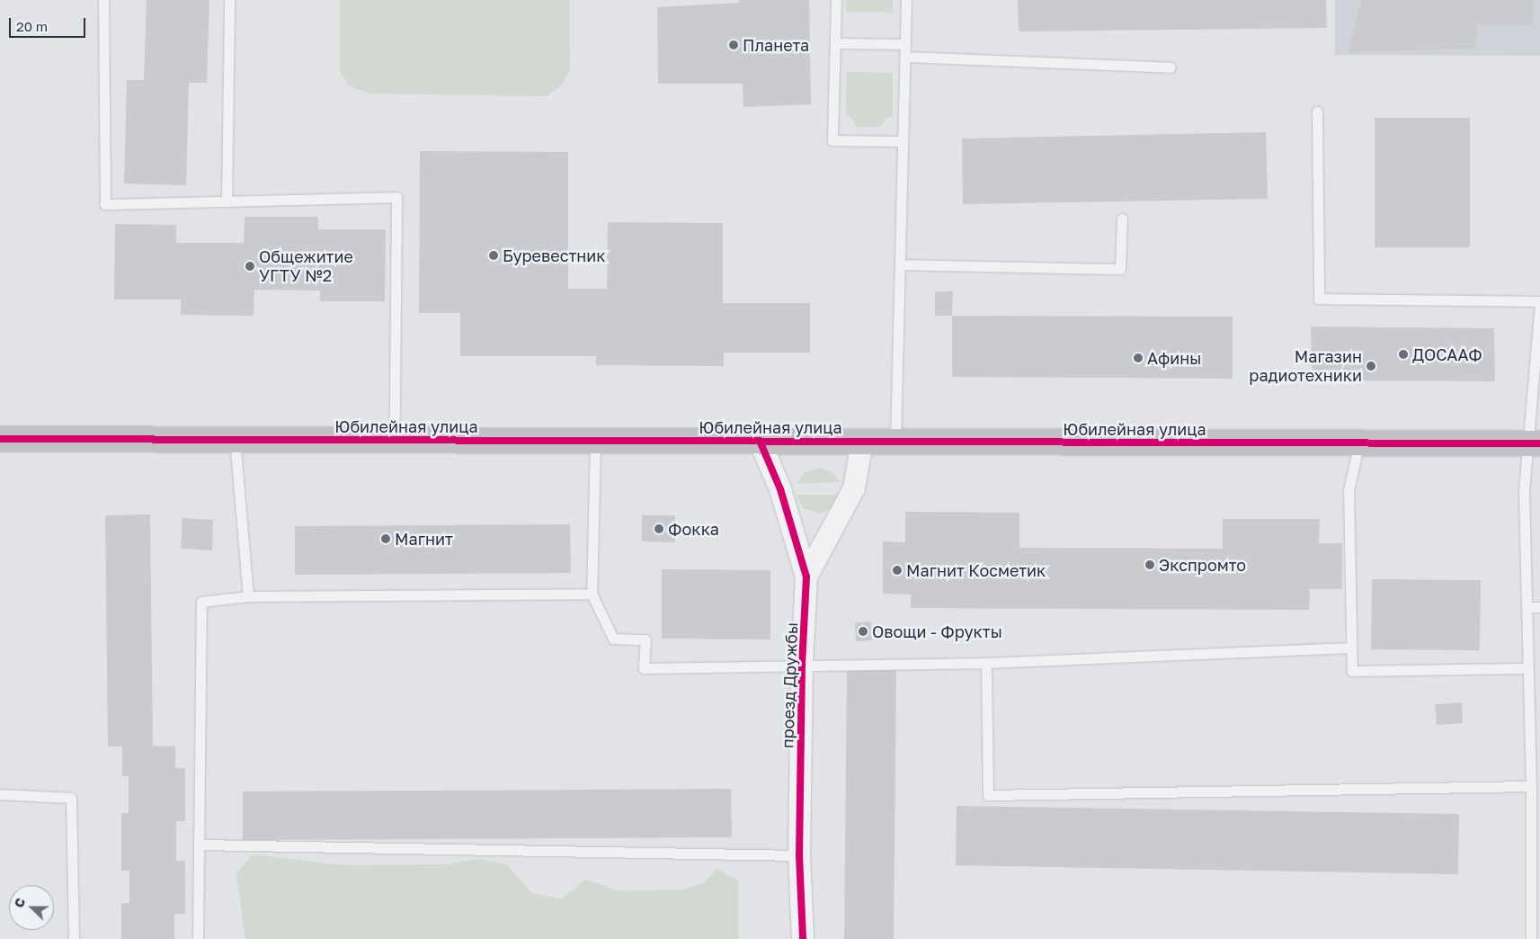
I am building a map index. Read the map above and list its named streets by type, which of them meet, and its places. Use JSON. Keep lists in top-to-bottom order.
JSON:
{
  "streets": {
    "street": ["Юбилейная улица", "проезд Дружбы"]
  },
  "crossings": [
    ["Юбилейная улица", "проезд Дружбы"]
  ],
  "places": [
    "Планета",
    "Буревестник",
    "Общежитие УГТУ №2",
    "ДОСААФ",
    "Афины",
    "Магазин радиотехники",
    "Фокка",
    "Магнит",
    "Экспромто",
    "Магнит Косметик",
    "Овощи - Фрукты"
  ],
  "scale_bar": "20 m",
  "north": "left"
}
